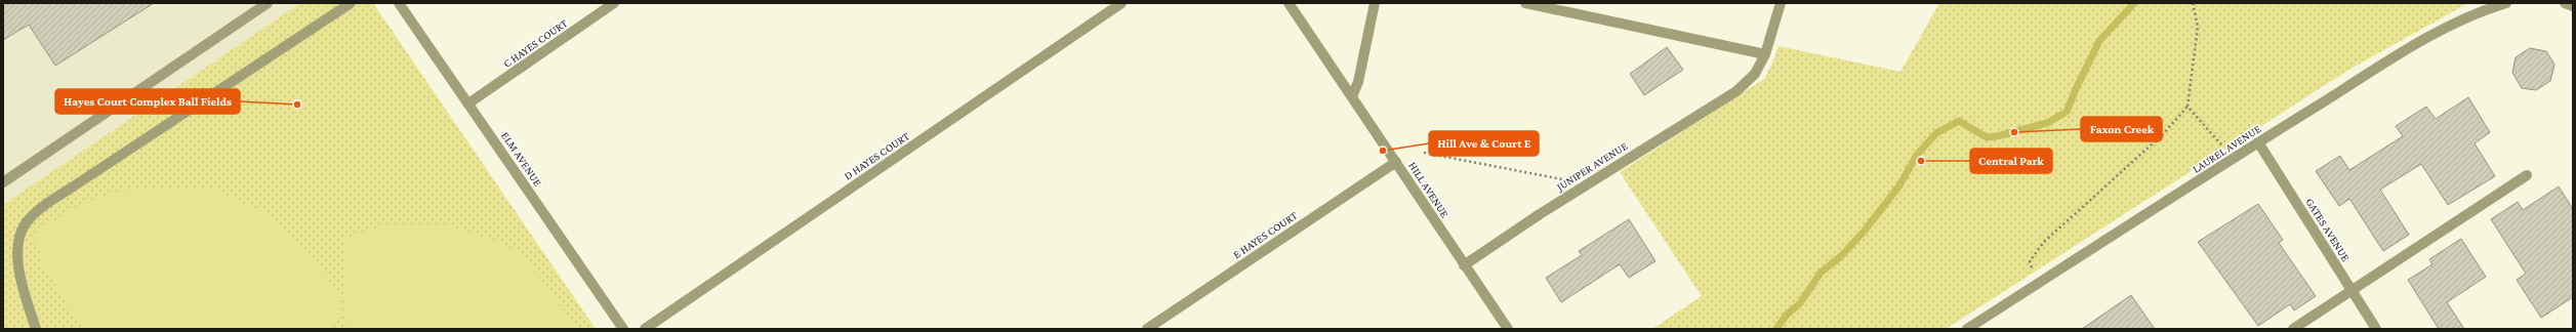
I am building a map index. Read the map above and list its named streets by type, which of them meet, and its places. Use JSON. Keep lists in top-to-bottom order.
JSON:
{
  "streets": {
    "street": [
      "C HAYES COURT",
      "LAUREL AVENUE",
      "D HAYES COURT",
      "ELM AVENUE",
      "JUNIPER AVENUE",
      "HILL AVENUE",
      "GATES AVENUE",
      "E HAYES COURT"
    ]
  },
  "crossings": [
    ["C HAYES COURT", "ELM AVENUE"],
    ["LAUREL AVENUE", "GATES AVENUE"],
    ["JUNIPER AVENUE", "HILL AVENUE"],
    ["HILL AVENUE", "E HAYES COURT"]
  ],
  "places": [
    "Hayes Court Complex Ball Fields",
    "Faxon Creek",
    "Hill Ave & Court E",
    "Central Park"
  ]
}
